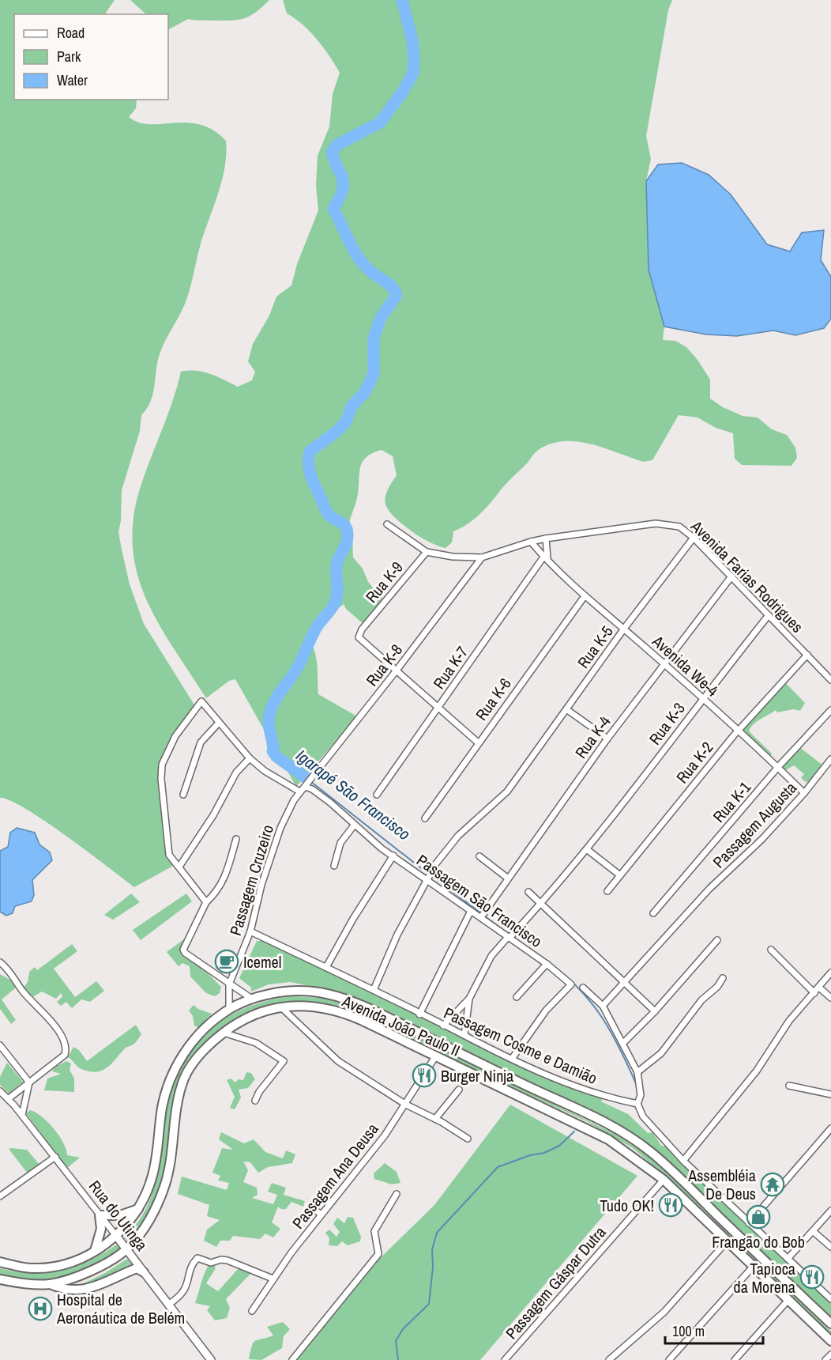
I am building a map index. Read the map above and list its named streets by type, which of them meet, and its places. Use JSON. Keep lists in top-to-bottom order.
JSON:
{
  "streets": {
    "main road": ["Avenida João Paulo II"],
    "street": [
      "Avenida Farias Rodrigues",
      "Rua K-9",
      "Rua K-5",
      "Rua K-8",
      "Avenida We-4",
      "Rua K-7",
      "Rua K-6",
      "Rua K-3",
      "Rua K-4",
      "Rua K-2",
      "Rua K-1",
      "Passagem Augusta",
      "Passagem Cruzeiro",
      "Passagem São Francisco",
      "Passagem Cosme e Damião",
      "Passagem Ana Deusa",
      "Rua do Utinga",
      "Passagem Gáspar Dutra"
    ]
  },
  "crossings": [
    ["Avenida Farias Rodrigues", "Rua K-9"],
    ["Avenida Farias Rodrigues", "Rua K-5"],
    ["Avenida Farias Rodrigues", "Rua K-8"],
    ["Avenida Farias Rodrigues", "Avenida We-4"],
    ["Avenida Farias Rodrigues", "Rua K-3"],
    ["Avenida Farias Rodrigues", "Rua K-4"],
    ["Avenida Farias Rodrigues", "Rua K-2"],
    ["Rua K-9", "Rua K-8"],
    ["Rua K-5", "Avenida We-4"],
    ["Rua K-5", "Passagem São Francisco"],
    ["Rua K-5", "Passagem Cosme e Damião"],
    ["Rua K-8", "Passagem Cruzeiro"],
    ["Rua K-8", "Passagem São Francisco"],
    ["Avenida We-4", "Rua K-7"],
    ["Avenida We-4", "Rua K-6"],
    ["Avenida We-4", "Rua K-3"],
    ["Avenida We-4", "Rua K-4"],
    ["Avenida We-4", "Rua K-2"],
    ["Avenida We-4", "Rua K-1"],
    ["Avenida We-4", "Passagem Augusta"],
    ["Rua K-3", "Passagem São Francisco"],
    ["Rua K-4", "Passagem São Francisco"],
    ["Passagem Cruzeiro", "Passagem São Francisco"],
    ["Passagem Cruzeiro", "Passagem Cosme e Damião"],
    ["Passagem São Francisco", "Passagem Cosme e Damião"],
    ["Avenida João Paulo II", "Passagem Ana Deusa"],
    ["Avenida João Paulo II", "Rua do Utinga"],
    ["Avenida João Paulo II", "Passagem Gáspar Dutra"]
  ],
  "water": ["Igarapé São Francisco"],
  "places": {
    "cafe": ["Icemel"],
    "restaurant": ["Burger Ninja", "Tudo OK!", "Tapioca da Morena"],
    "temple": ["Assembléia De Deus"],
    "shop": ["Frangão do Bob"],
    "hospital": ["Hospital de Aeronáutica de Belém"]
  },
  "legend": ["Road", "Park", "Water"],
  "scale_bar": "100 m"
}
